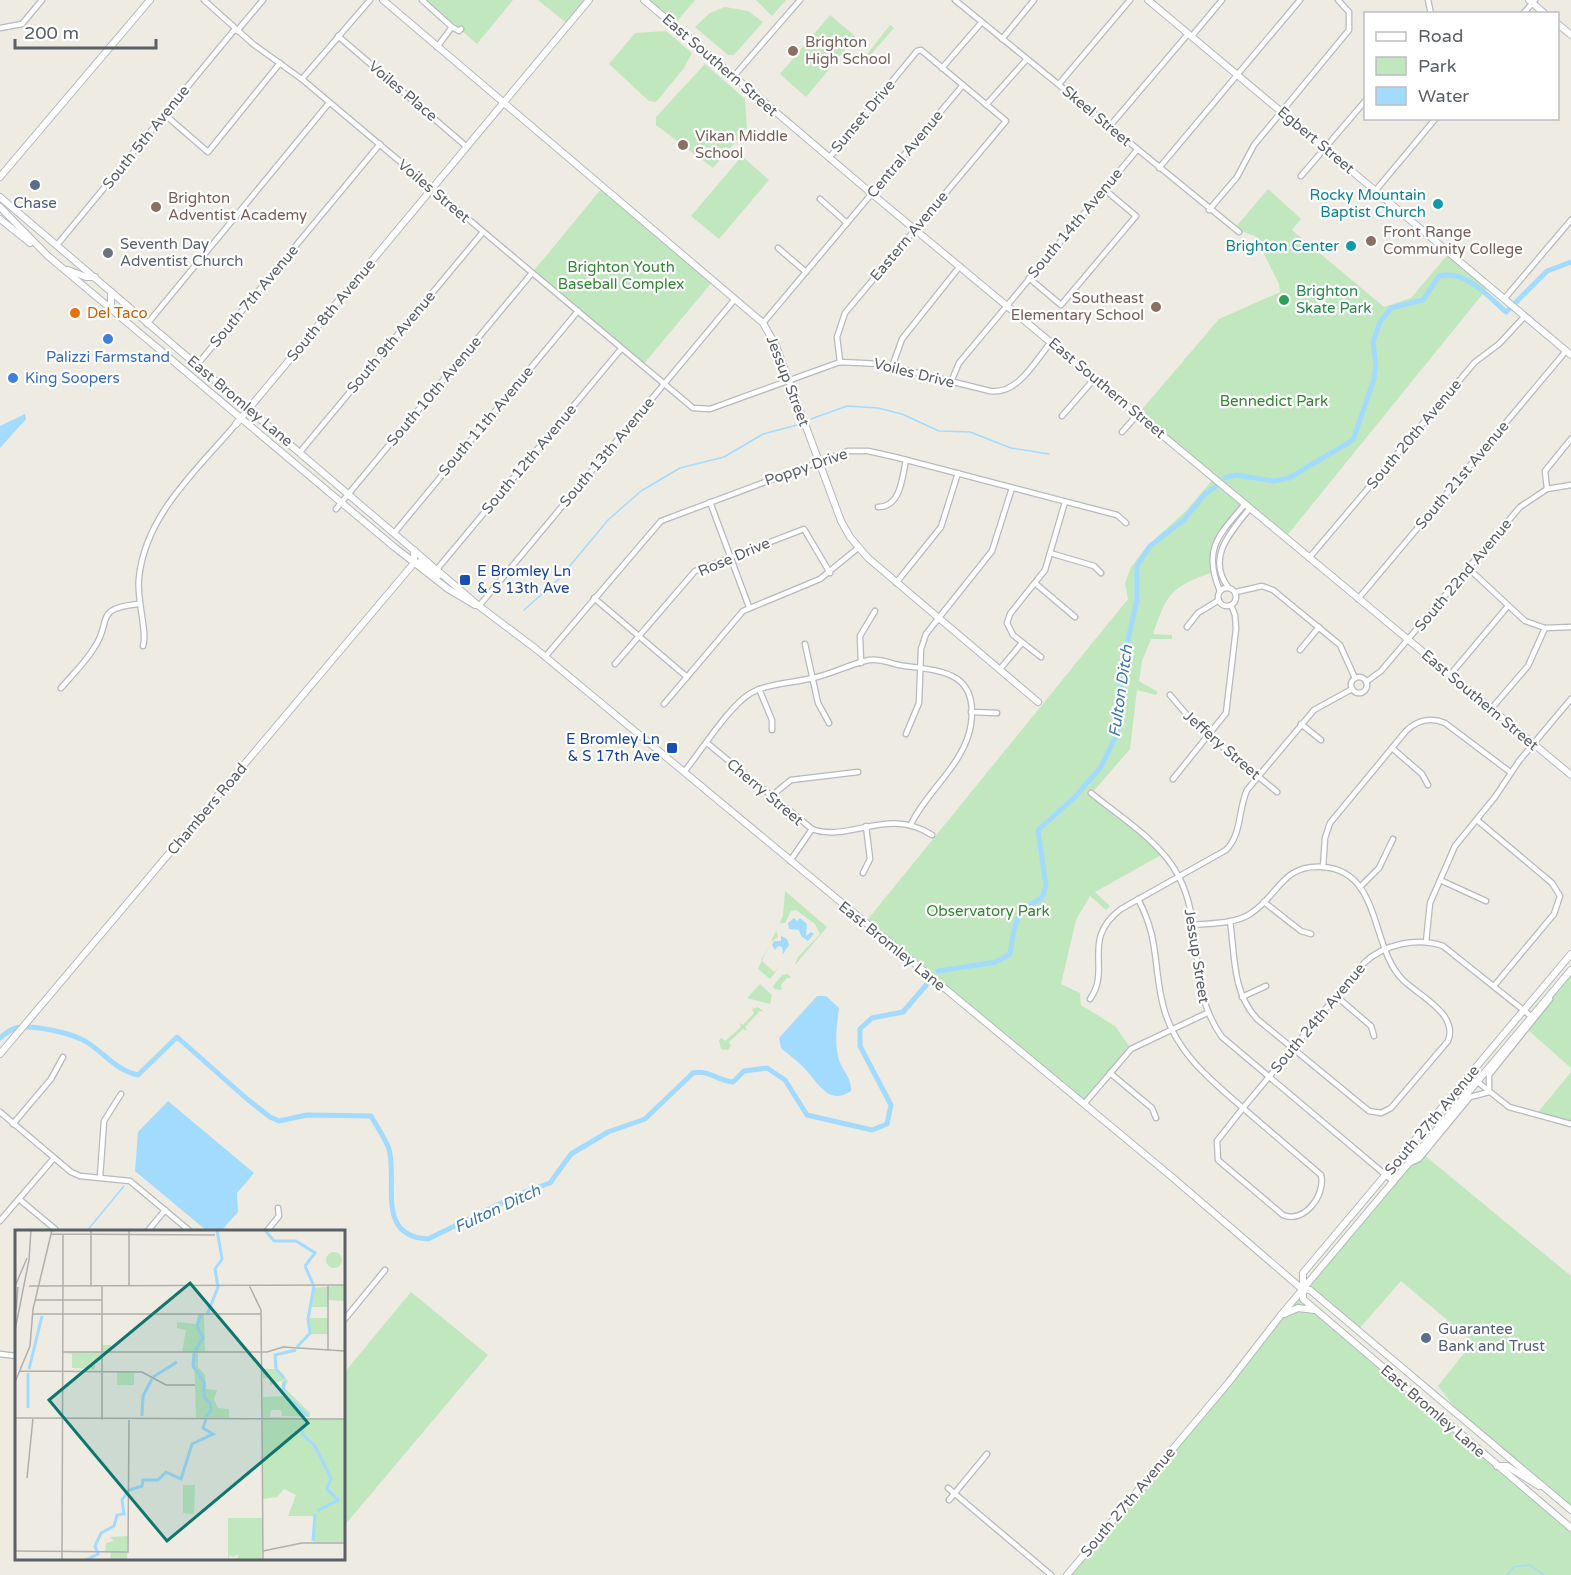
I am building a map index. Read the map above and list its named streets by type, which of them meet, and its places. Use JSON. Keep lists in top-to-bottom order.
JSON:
{
  "streets": {
    "main road": [
      "East Southern Street",
      "Egbert Street",
      "South 8th Avenue",
      "Jessup Street",
      "East Bromley Lane",
      "Chambers Road",
      "South 27th Avenue"
    ],
    "street": [
      "Voiles Place",
      "Sunset Drive",
      "Skeel Street",
      "South 5th Avenue",
      "Central Avenue",
      "Voiles Street",
      "South 14th Avenue",
      "Eastern Avenue",
      "South 7th Avenue",
      "South 9th Avenue",
      "Voiles Drive",
      "South 10th Avenue",
      "South 11th Avenue",
      "South 20th Avenue",
      "South 13th Avenue",
      "South 12th Avenue",
      "Poppy Drive",
      "South 21st Avenue",
      "Rose Drive",
      "South 22nd Avenue",
      "Jeffery Street",
      "Cherry Street",
      "South 24th Avenue"
    ]
  },
  "crossings": [
    ["East Southern Street", "Sunset Drive"],
    ["East Southern Street", "Central Avenue"],
    ["East Southern Street", "South 14th Avenue"],
    ["East Southern Street", "Eastern Avenue"],
    ["East Southern Street", "Voiles Drive"],
    ["East Southern Street", "South 20th Avenue"],
    ["East Southern Street", "South 21st Avenue"],
    ["East Southern Street", "South 22nd Avenue"],
    ["Voiles Place", "South 8th Avenue"],
    ["Skeel Street", "South 14th Avenue"],
    ["South 5th Avenue", "Voiles Street"],
    ["South 5th Avenue", "East Bromley Lane"],
    ["Egbert Street", "South 20th Avenue"],
    ["Egbert Street", "South 21st Avenue"],
    ["Central Avenue", "Jessup Street"],
    ["Voiles Street", "South 7th Avenue"],
    ["Voiles Street", "South 8th Avenue"],
    ["Voiles Street", "South 9th Avenue"],
    ["Voiles Street", "Voiles Drive"],
    ["Voiles Street", "South 10th Avenue"],
    ["Voiles Street", "South 11th Avenue"],
    ["Voiles Street", "South 13th Avenue"],
    ["Voiles Street", "South 12th Avenue"],
    ["South 14th Avenue", "Voiles Drive"],
    ["Eastern Avenue", "Voiles Drive"],
    ["South 7th Avenue", "East Bromley Lane"],
    ["South 8th Avenue", "Jessup Street"],
    ["South 8th Avenue", "East Bromley Lane"],
    ["South 9th Avenue", "East Bromley Lane"],
    ["Voiles Drive", "Jessup Street"],
    ["Voiles Drive", "South 13th Avenue"],
    ["Jessup Street", "South 13th Avenue"],
    ["Jessup Street", "Poppy Drive"],
    ["Jessup Street", "South 24th Avenue"],
    ["Jessup Street", "South 27th Avenue"],
    ["South 10th Avenue", "East Bromley Lane"],
    ["East Bromley Lane", "South 11th Avenue"],
    ["East Bromley Lane", "South 13th Avenue"],
    ["East Bromley Lane", "South 12th Avenue"],
    ["East Bromley Lane", "Poppy Drive"],
    ["East Bromley Lane", "Chambers Road"],
    ["East Bromley Lane", "South 27th Avenue"]
  ],
  "water": ["Fulton Ditch"],
  "parks": ["Brighton Youth Baseball Complex", "Bennedict Park", "Observatory Park"],
  "places": {
    "other": [
      "Brighton High School",
      "Vikan Middle School",
      "Chase",
      "Rocky Mountain Baptist Church",
      "Brighton Adventist Academy",
      "Front Range Community College",
      "Brighton Center",
      "Seventh Day Adventist Church",
      "Brighton Skate Park",
      "Southeast Elementary School",
      "Del Taco",
      "Palizzi Farmstand",
      "King Soopers",
      "Guarantee Bank and Trust"
    ],
    "transit": ["E Bromley Ln & S 13th Ave", "E Bromley Ln & S 17th Ave"]
  },
  "legend": ["Road", "Park", "Water"],
  "scale_bar": "200 m"
}
